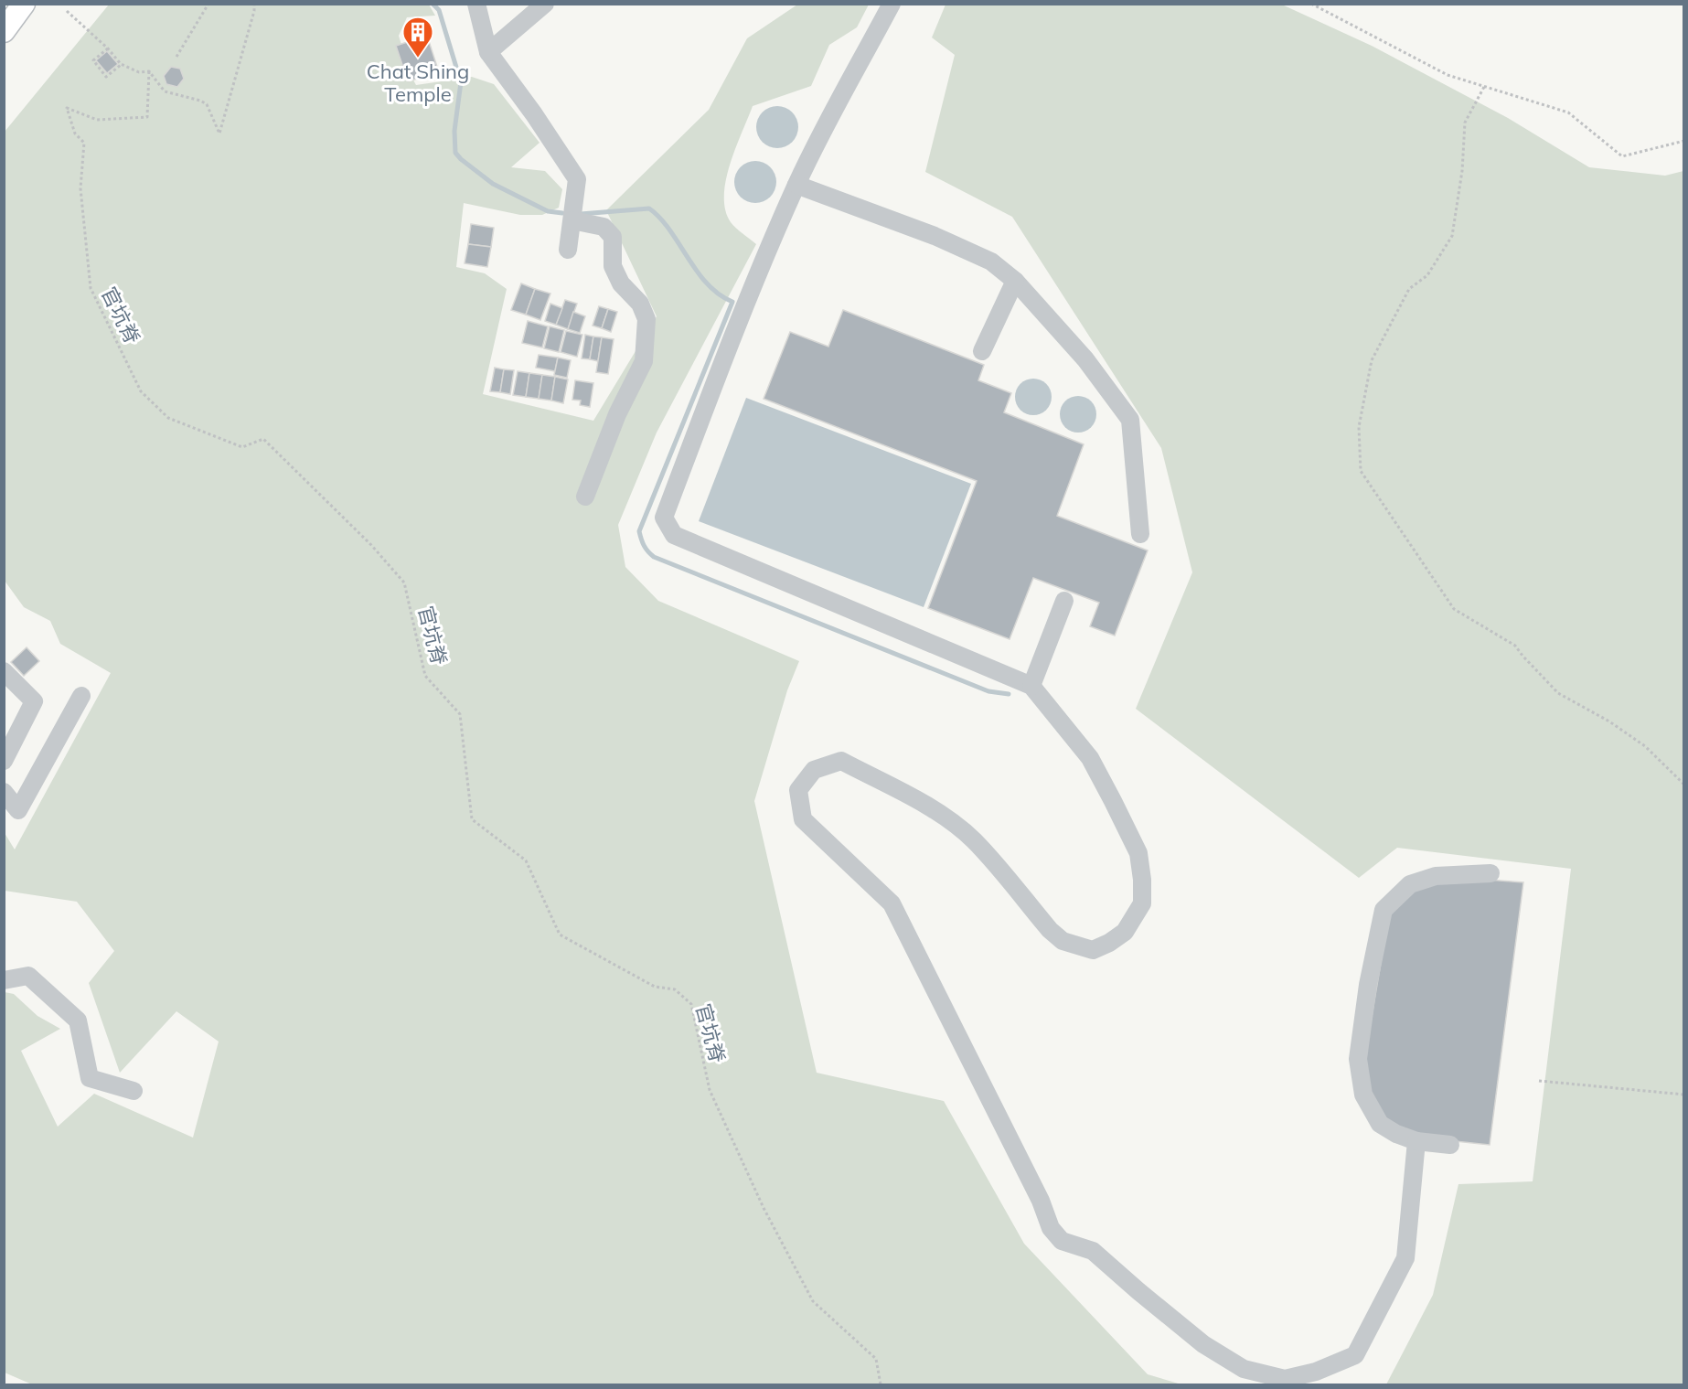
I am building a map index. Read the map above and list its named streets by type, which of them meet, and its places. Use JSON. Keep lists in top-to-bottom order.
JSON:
{
  "streets": {
    "path": ["官坑脊"]
  },
  "places": {
    "building": ["Chat Shing Temple"]
  }
}
